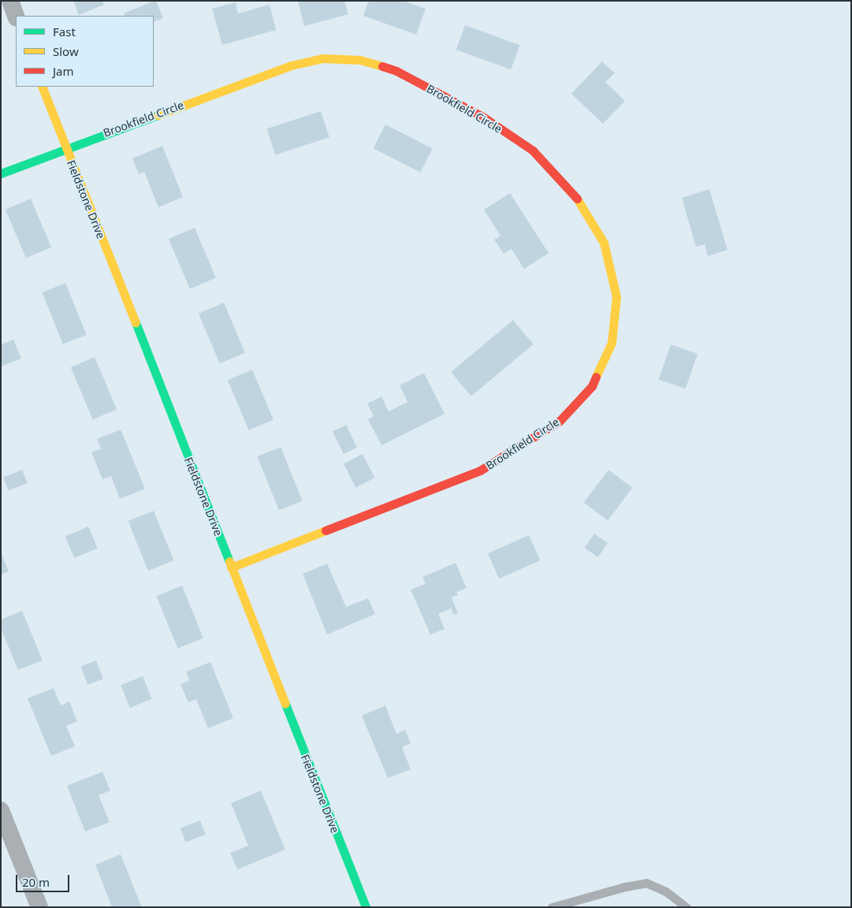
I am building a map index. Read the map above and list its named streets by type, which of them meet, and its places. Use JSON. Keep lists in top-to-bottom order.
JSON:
{
  "streets": {
    "street": ["Brookfield Circle", "Fieldstone Drive"]
  },
  "crossings": [
    ["Brookfield Circle", "Fieldstone Drive"]
  ],
  "legend": ["Fast", "Slow", "Jam"],
  "scale_bar": "20 m"
}
